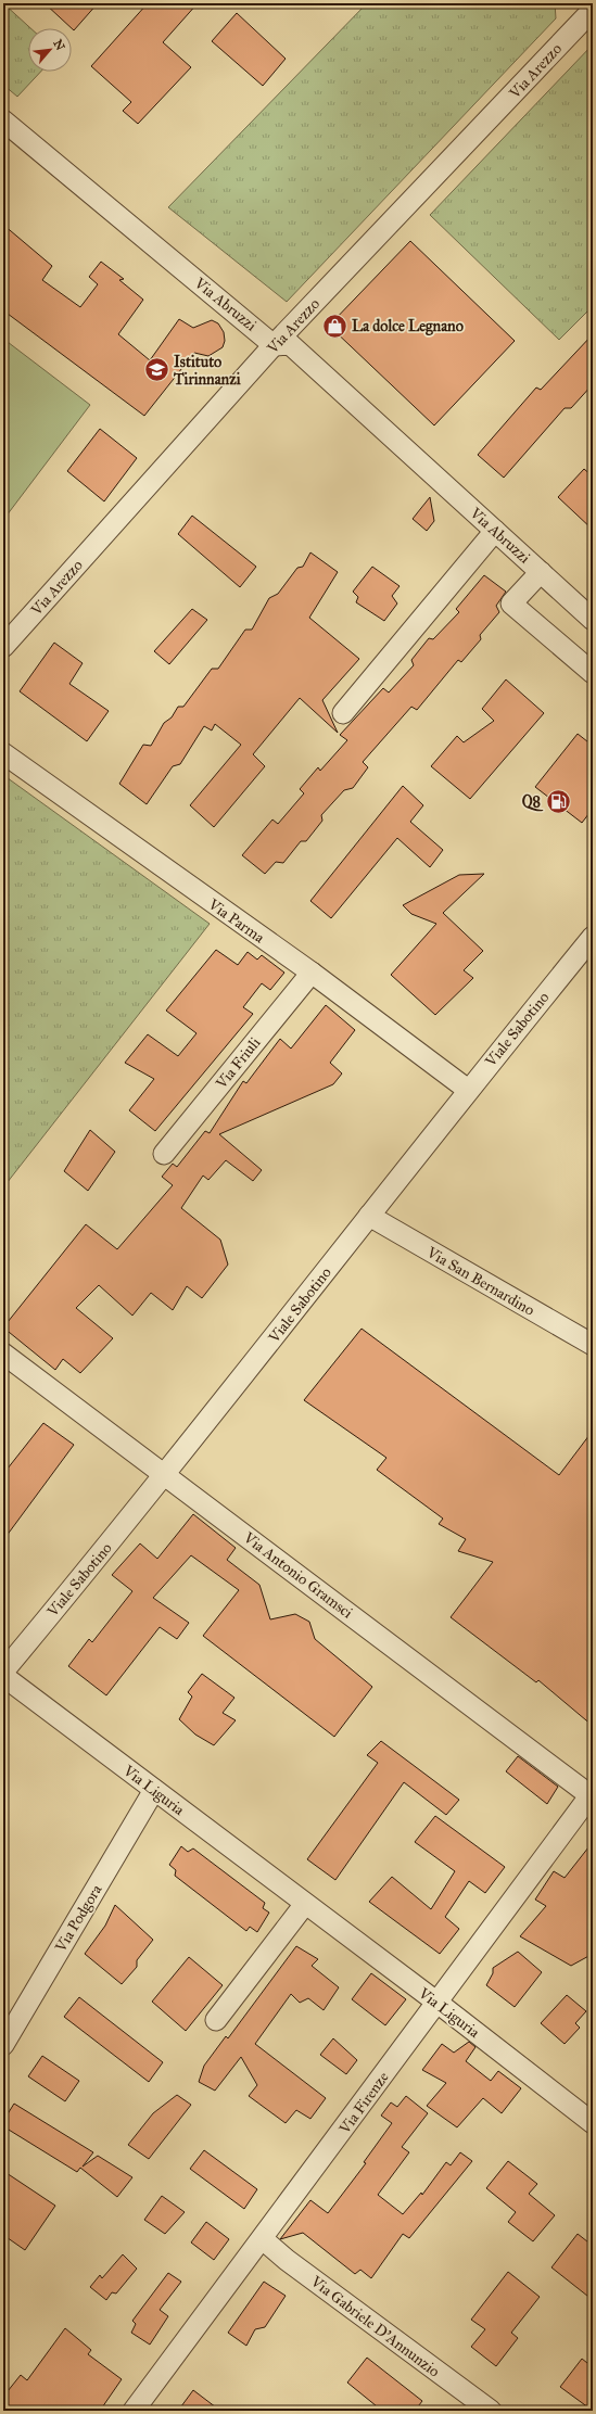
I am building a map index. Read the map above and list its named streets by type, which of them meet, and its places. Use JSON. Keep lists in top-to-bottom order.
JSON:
{
  "streets": {
    "street": [
      "Via Arezzo",
      "Via Abruzzi",
      "Via Parma",
      "Viale Sabotino",
      "Via Friuli",
      "Via San Bernardino",
      "Via Antonio Gramsci",
      "Via Liguria",
      "Via Podgora",
      "Via Firenze",
      "Via Gabriele D'Annunzio"
    ]
  },
  "crossings": [
    ["Via Arezzo", "Via Abruzzi"],
    ["Via Parma", "Viale Sabotino"],
    ["Via Parma", "Via Friuli"],
    ["Viale Sabotino", "Via San Bernardino"],
    ["Viale Sabotino", "Via Antonio Gramsci"],
    ["Via Antonio Gramsci", "Via Firenze"],
    ["Via Liguria", "Via Podgora"],
    ["Via Liguria", "Via Firenze"],
    ["Via Firenze", "Via Gabriele D'Annunzio"]
  ],
  "places": {
    "shop": ["La dolce Legnano"],
    "school or university": ["Istituto Tirinnanzi"],
    "fuel station": ["Q8"]
  },
  "north": "top right"
}
